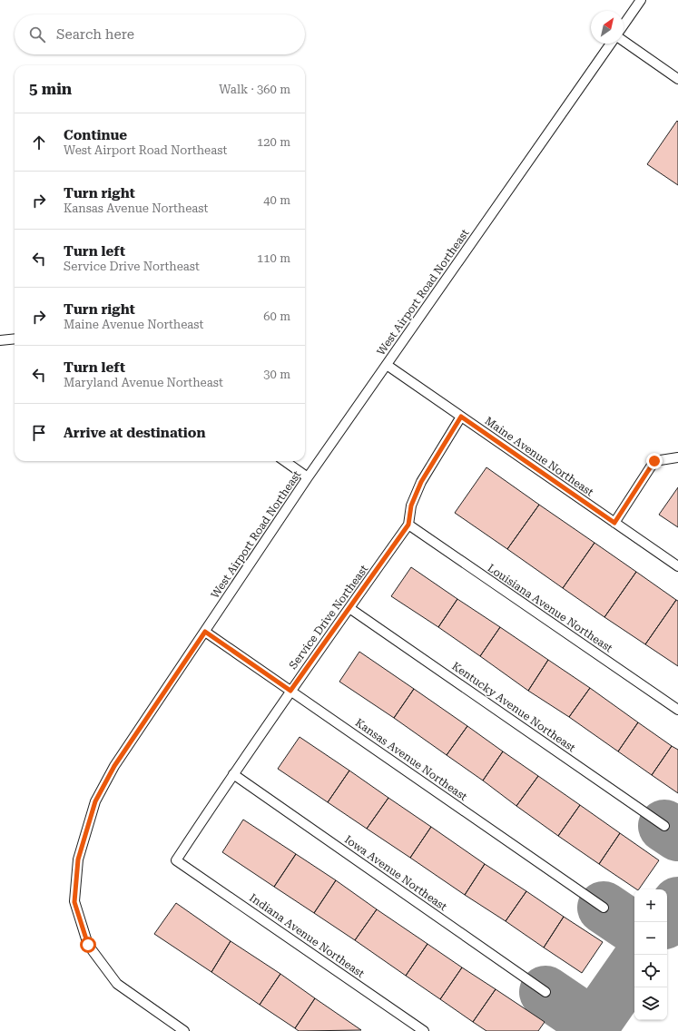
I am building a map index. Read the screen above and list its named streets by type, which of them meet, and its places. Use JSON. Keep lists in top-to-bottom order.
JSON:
{
  "streets": {
    "lane": [
      "West Airport Road Northeast",
      "Maine Avenue Northeast",
      "Louisiana Avenue Northeast",
      "Service Drive Northeast",
      "Kentucky Avenue Northeast",
      "Kansas Avenue Northeast",
      "Iowa Avenue Northeast",
      "Indiana Avenue Northeast"
    ]
  },
  "crossings": [
    ["West Airport Road Northeast", "Maine Avenue Northeast"],
    ["West Airport Road Northeast", "Kansas Avenue Northeast"],
    ["Maine Avenue Northeast", "Service Drive Northeast"],
    ["Louisiana Avenue Northeast", "Service Drive Northeast"],
    ["Service Drive Northeast", "Kentucky Avenue Northeast"],
    ["Service Drive Northeast", "Kansas Avenue Northeast"],
    ["Service Drive Northeast", "Iowa Avenue Northeast"],
    ["Service Drive Northeast", "Indiana Avenue Northeast"]
  ],
  "north": "top right",
  "page": {
    "search": "Search here",
    "heading": ["5 min", "Walk · 360 m"],
    "list": [
      ["Continue", "West Airport Road Northeast", "120 m"],
      ["Turn right", "Kansas Avenue Northeast", "40 m"],
      ["Turn left", "Service Drive Northeast", "110 m"],
      ["Turn right", "Maine Avenue Northeast", "60 m"],
      ["Turn left", "Maryland Avenue Northeast", "30 m"],
      "Arrive at destination"
    ],
    "map_buttons": ["+", "−"]
  }
}
